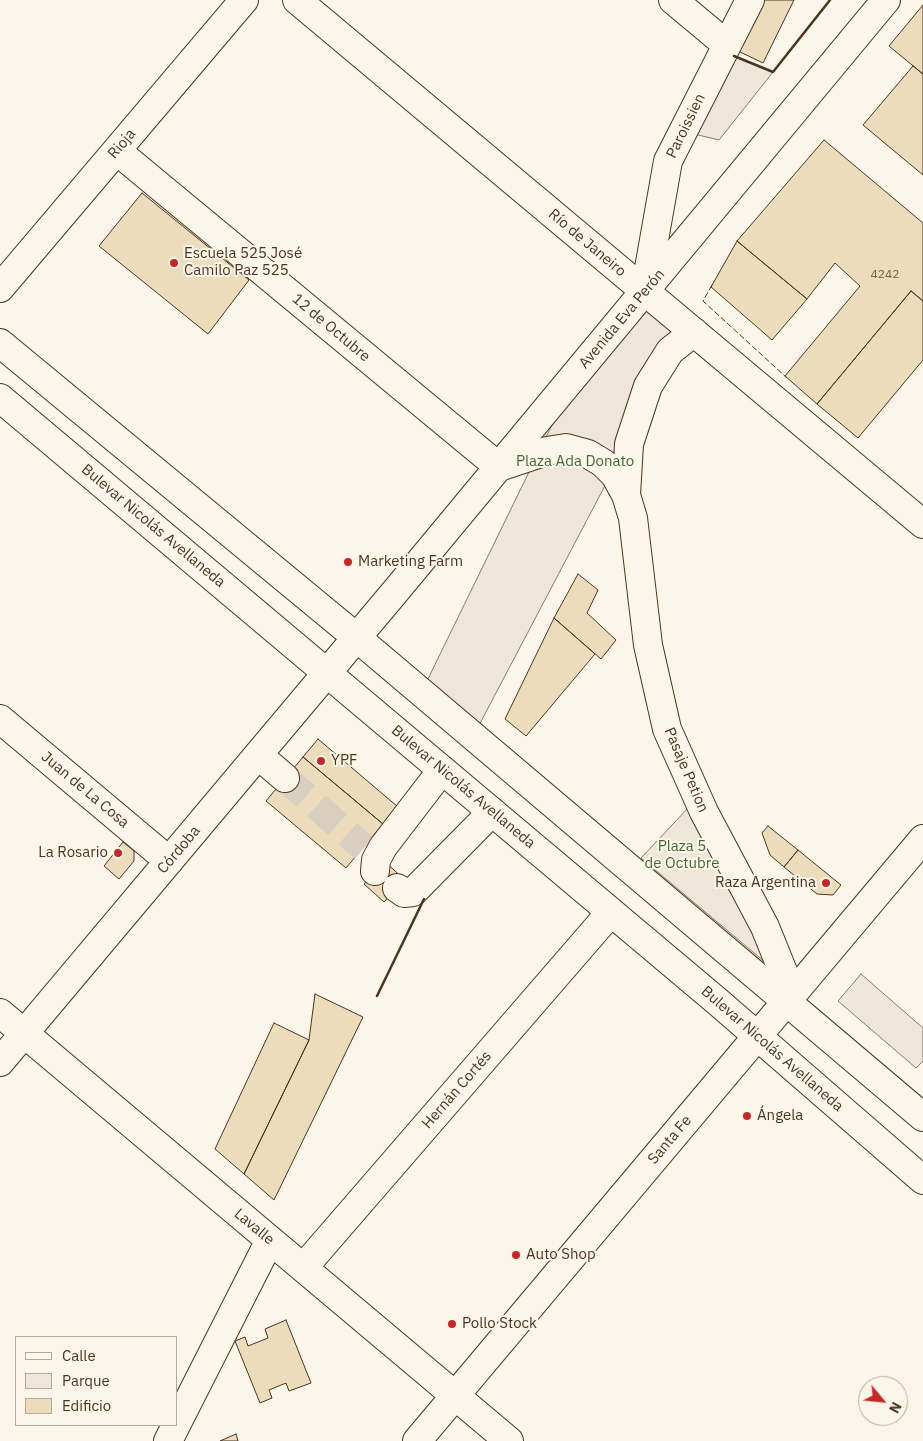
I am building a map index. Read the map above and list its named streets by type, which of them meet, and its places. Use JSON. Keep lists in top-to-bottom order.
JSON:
{
  "streets": {
    "main road": [
      "Paroissien",
      "Rioja",
      "Río de Janeiro",
      "Avenida Eva Perón",
      "12 de Octubre",
      "Bulevar Nicolás Avellaneda",
      "Pasaje Petion",
      "Juan de La Cosa",
      "Córdoba",
      "Hernán Cortés",
      "Santa Fe",
      "Lavalle"
    ]
  },
  "crossings": [
    ["Paroissien", "Río de Janeiro"],
    ["Paroissien", "Avenida Eva Perón"],
    ["Rioja", "12 de Octubre"],
    ["Río de Janeiro", "Avenida Eva Perón"],
    ["Río de Janeiro", "Pasaje Petion"],
    ["Avenida Eva Perón", "12 de Octubre"],
    ["Avenida Eva Perón", "Pasaje Petion"],
    ["Avenida Eva Perón", "Córdoba"],
    ["12 de Octubre", "Pasaje Petion"],
    ["Bulevar Nicolás Avellaneda", "Córdoba"],
    ["Bulevar Nicolás Avellaneda", "Hernán Cortés"],
    ["Bulevar Nicolás Avellaneda", "Santa Fe"],
    ["Pasaje Petion", "Santa Fe"],
    ["Juan de La Cosa", "Córdoba"],
    ["Córdoba", "Lavalle"],
    ["Hernán Cortés", "Lavalle"],
    ["Santa Fe", "Lavalle"]
  ],
  "parks": ["Plaza Ada Donato", "Plaza 5 de Octubre"],
  "places": [
    "Escuela 525 José Camilo Paz 525",
    "Marketing Farm",
    "YPF",
    "La Rosario",
    "Raza Argentina",
    "Ángela",
    "Auto Shop",
    "Pollo Stock"
  ],
  "house_numbers": ["4242"],
  "legend": ["Calle", "Parque", "Edificio"],
  "north": "bottom right"
}
